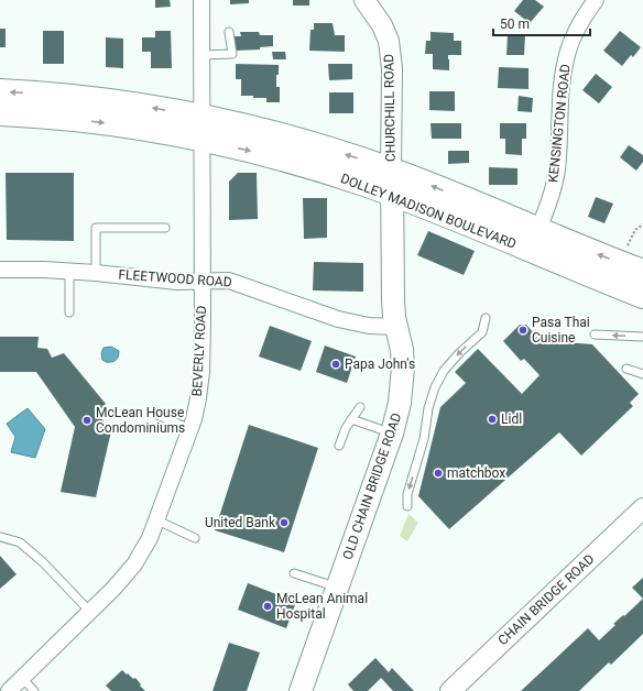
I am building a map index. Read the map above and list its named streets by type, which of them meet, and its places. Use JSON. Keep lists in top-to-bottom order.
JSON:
{
  "streets": {
    "main road": ["DOLLEY MADISON BOULEVARD", "OLD CHAIN BRIDGE ROAD"],
    "street": [
      "CHURCHILL ROAD",
      "KENSINGTON ROAD",
      "FLEETWOOD ROAD",
      "BEVERLY ROAD",
      "CHAIN BRIDGE ROAD"
    ]
  },
  "crossings": [
    ["CHURCHILL ROAD", "DOLLEY MADISON BOULEVARD"],
    ["CHURCHILL ROAD", "OLD CHAIN BRIDGE ROAD"],
    ["KENSINGTON ROAD", "DOLLEY MADISON BOULEVARD"],
    ["DOLLEY MADISON BOULEVARD", "BEVERLY ROAD"],
    ["DOLLEY MADISON BOULEVARD", "OLD CHAIN BRIDGE ROAD"],
    ["FLEETWOOD ROAD", "BEVERLY ROAD"],
    ["FLEETWOOD ROAD", "OLD CHAIN BRIDGE ROAD"]
  ],
  "places": [
    "Pasa Thai Cuisine",
    "Papa John's",
    "Lidl",
    "McLean House Condominiums",
    "matchbox",
    "United Bank",
    "McLean Animal Hospital"
  ],
  "scale_bar": "50 m"
}
